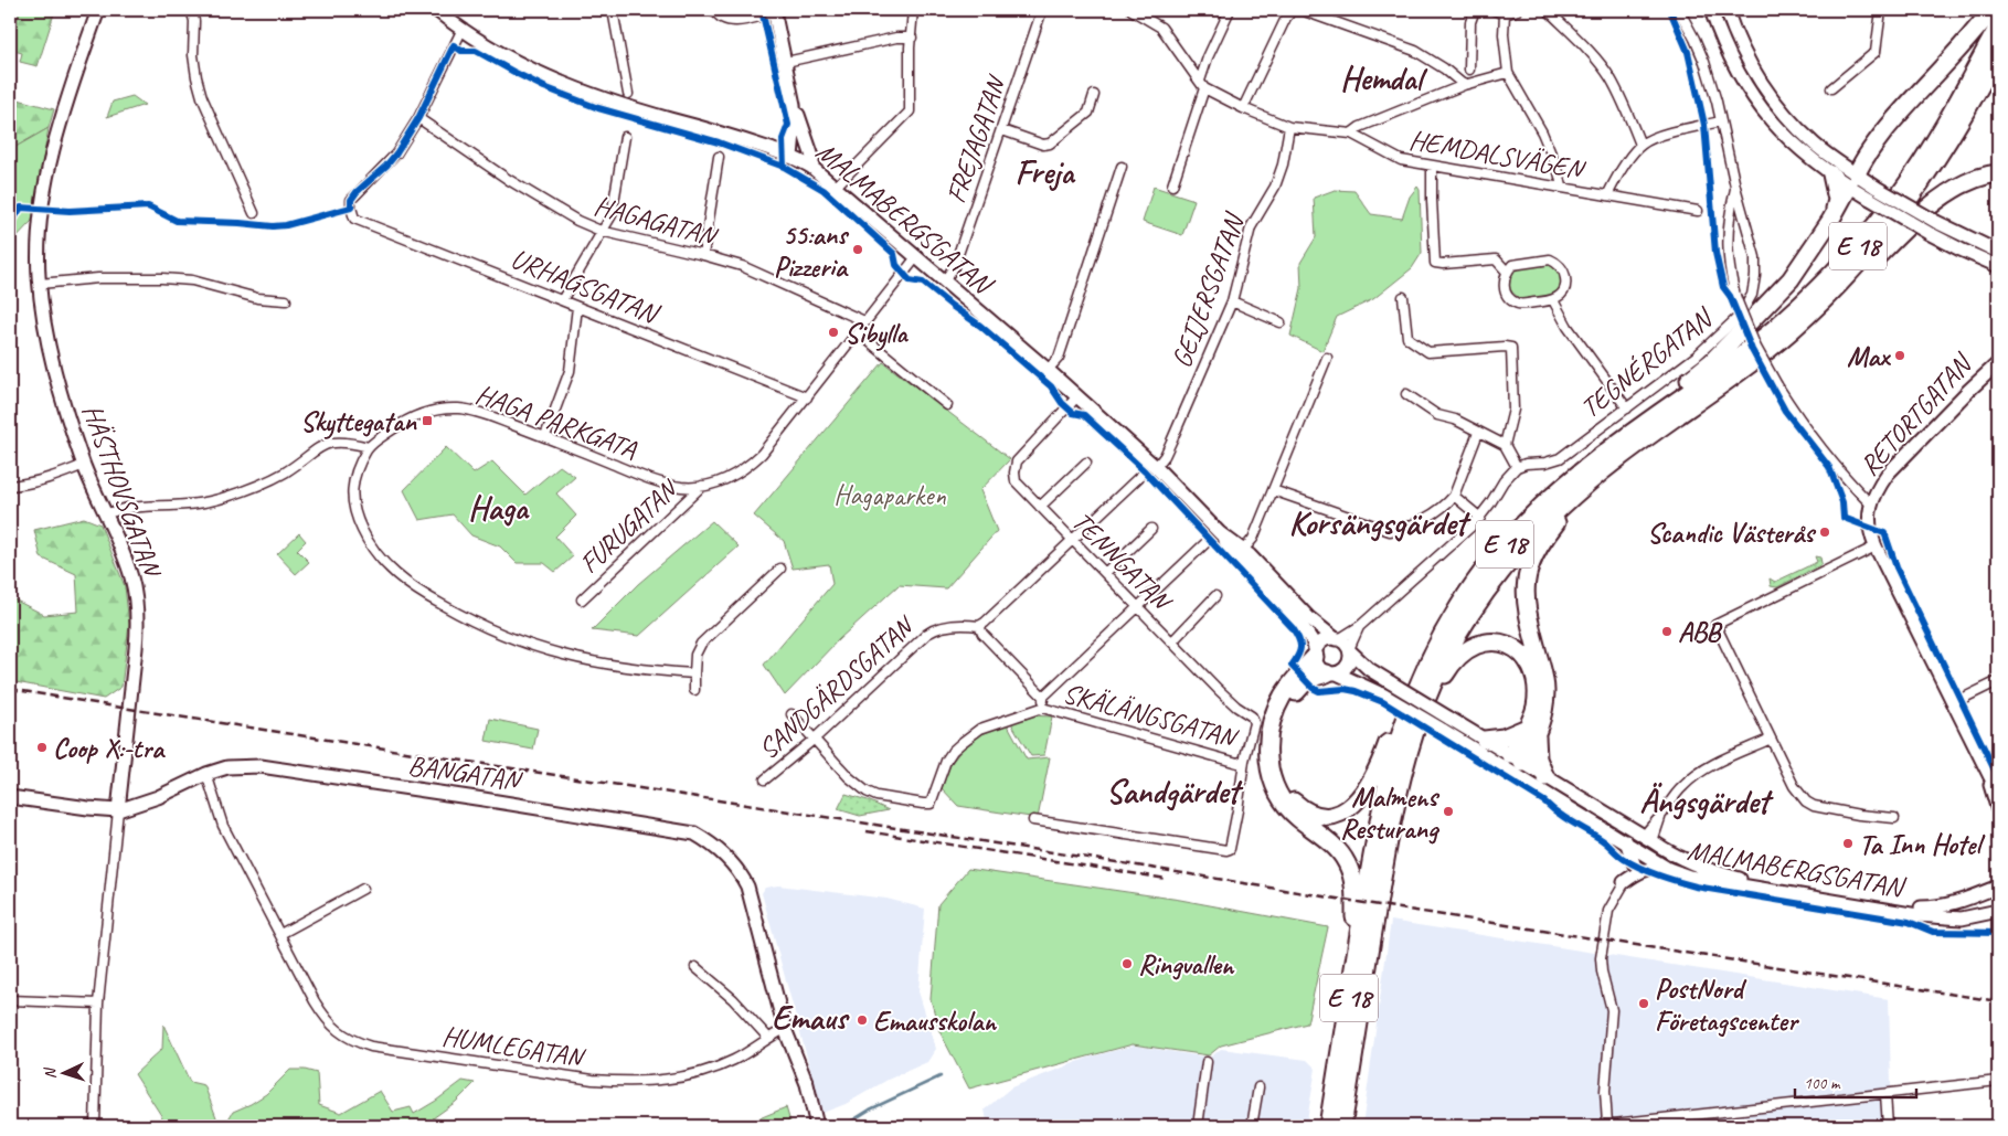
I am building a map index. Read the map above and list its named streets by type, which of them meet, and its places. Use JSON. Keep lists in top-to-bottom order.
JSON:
{
  "streets": {
    "highway": ["E 18"],
    "main road": [
      "MALMABERGSGATAN",
      "RETORTGATAN",
      "HÄSTHOVSGATAN",
      "BANGATAN"
    ],
    "street": [
      "FREJAGATAN",
      "HEMDALSVÄGEN",
      "HAGAGATAN",
      "URHAGSGATAN",
      "GEIJERSGATAN",
      "TEGNÉRGATAN",
      "HAGA PARKGATA",
      "FURUGATAN",
      "TENNGATAN",
      "SANDGÄRDSGATAN",
      "SKÄLÄNGSGATAN",
      "HUMLEGATAN"
    ]
  },
  "crossings": [
    ["FREJAGATAN", "MALMABERGSGATAN"],
    ["HEMDALSVÄGEN", "GEIJERSGATAN"],
    ["MALMABERGSGATAN", "E 18"],
    ["MALMABERGSGATAN", "GEIJERSGATAN"],
    ["MALMABERGSGATAN", "HAGA PARKGATA"],
    ["MALMABERGSGATAN", "TENNGATAN"],
    ["HAGAGATAN", "URHAGSGATAN"],
    ["HAGAGATAN", "HAGA PARKGATA"],
    ["URHAGSGATAN", "HAGA PARKGATA"],
    ["HAGA PARKGATA", "FURUGATAN"],
    ["HÄSTHOVSGATAN", "BANGATAN"],
    ["TENNGATAN", "SKÄLÄNGSGATAN"],
    ["SANDGÄRDSGATAN", "SKÄLÄNGSGATAN"],
    ["BANGATAN", "HUMLEGATAN"]
  ],
  "districts": [
    "Hemdal",
    "Freja",
    "Haga",
    "Korsängsgärdet",
    "Sandgärdet",
    "Ängsgärdet",
    "Emaus"
  ],
  "parks": ["Hagaparken"],
  "places": {
    "other": [
      "55:ans Pizzeria",
      "Sibylla",
      "Max",
      "Scandic Västerås",
      "ABB",
      "Coop X:-tra",
      "Malmens Resturang",
      "Ta Inn Hotel",
      "Ringvallen",
      "PostNord Företagscenter",
      "Emausskolan"
    ],
    "transit": ["Skyttegatan"]
  },
  "scale_bar": "100 m",
  "north": "left"
}
